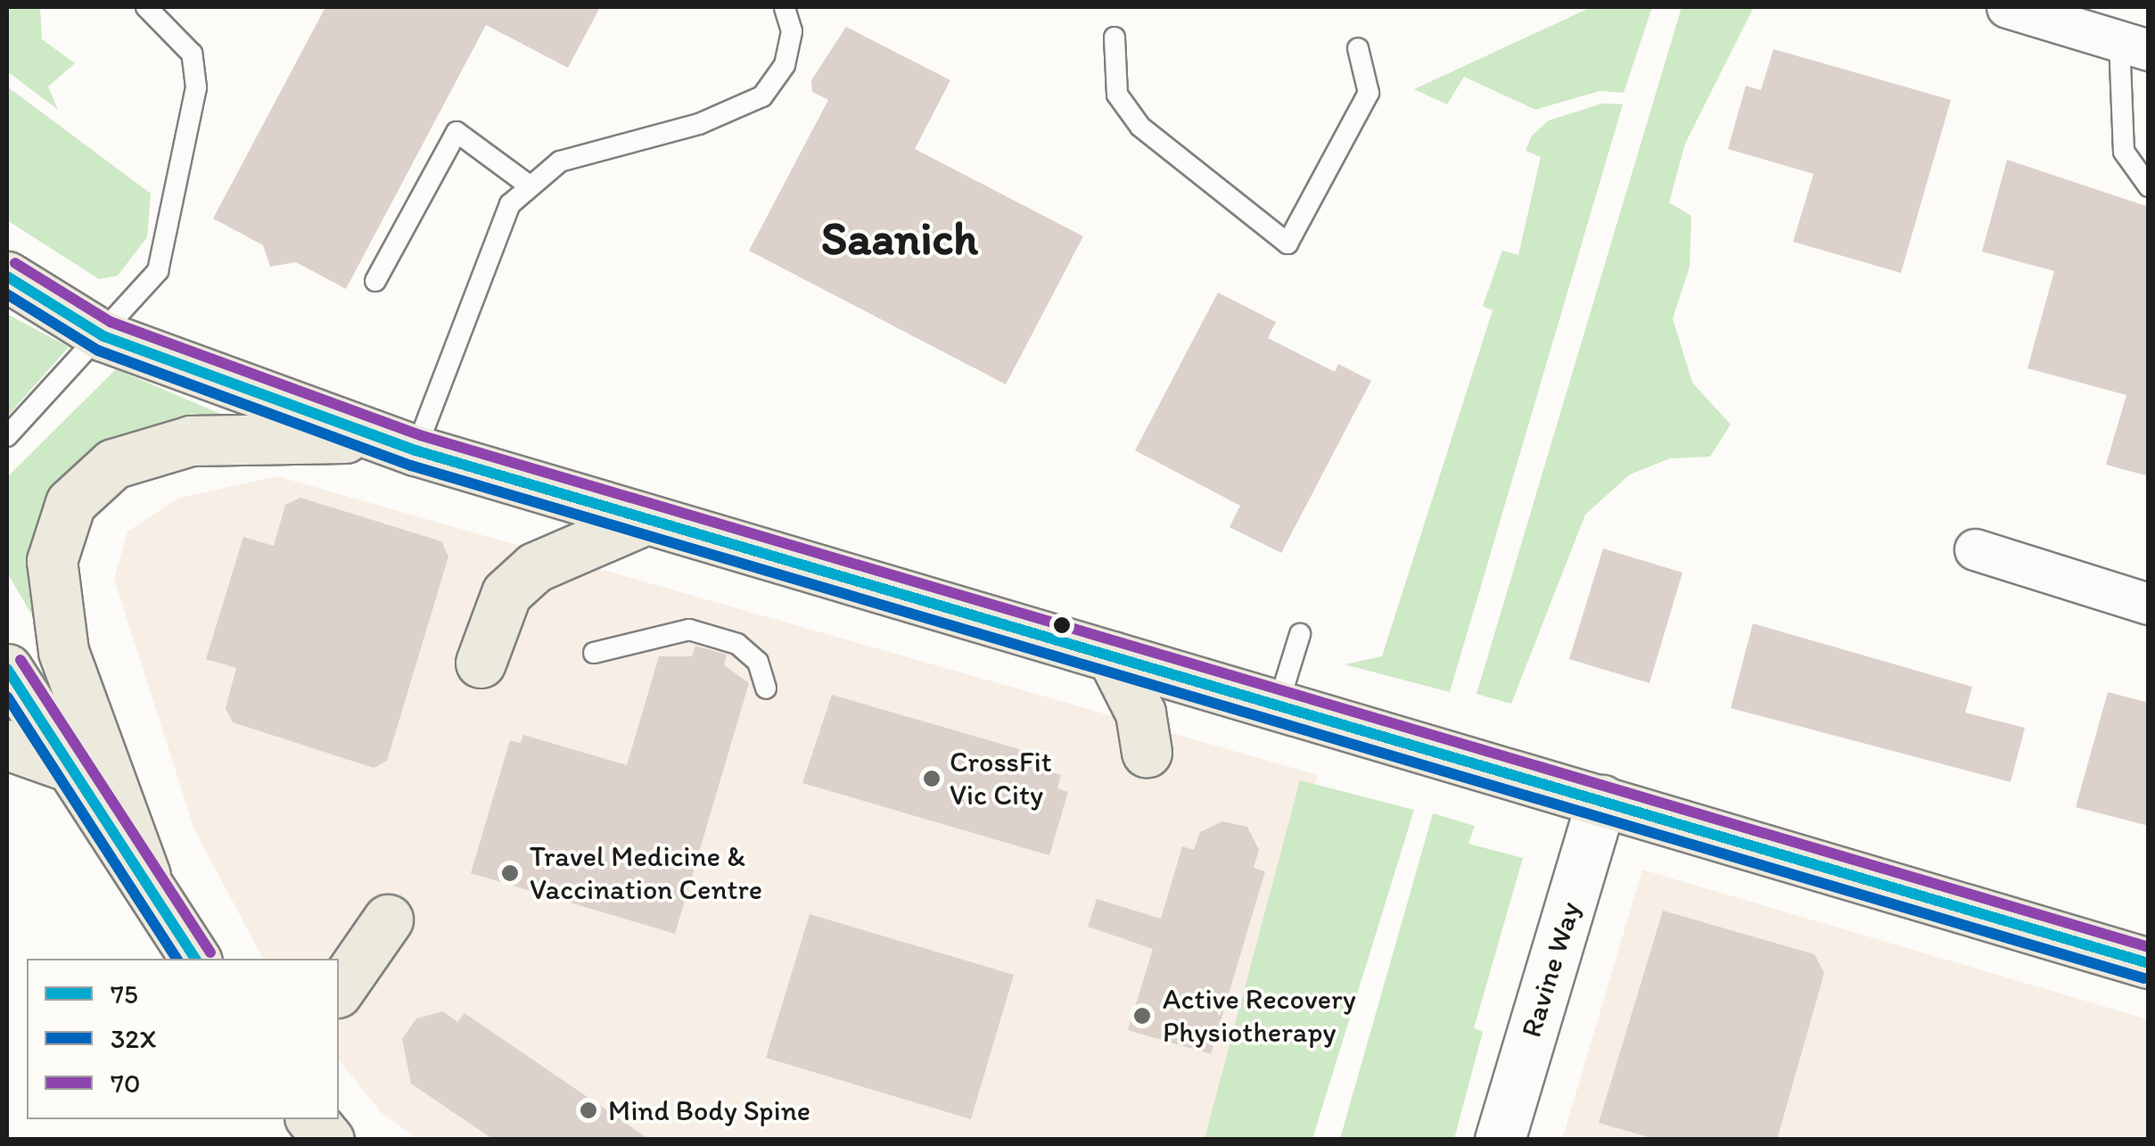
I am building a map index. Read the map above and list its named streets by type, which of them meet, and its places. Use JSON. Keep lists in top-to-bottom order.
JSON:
{
  "streets": {
    "street": ["Ravine Way"]
  },
  "districts": ["Saanich"],
  "places": [
    "CrossFit Vic City",
    "Travel Medicine & Vaccination Centre",
    "Active Recovery Physiotherapy",
    "Mind Body Spine"
  ],
  "lines": ["transit line 70", "transit line 75", "transit line 32X"],
  "legend": ["75", "32X", "70"]
}
